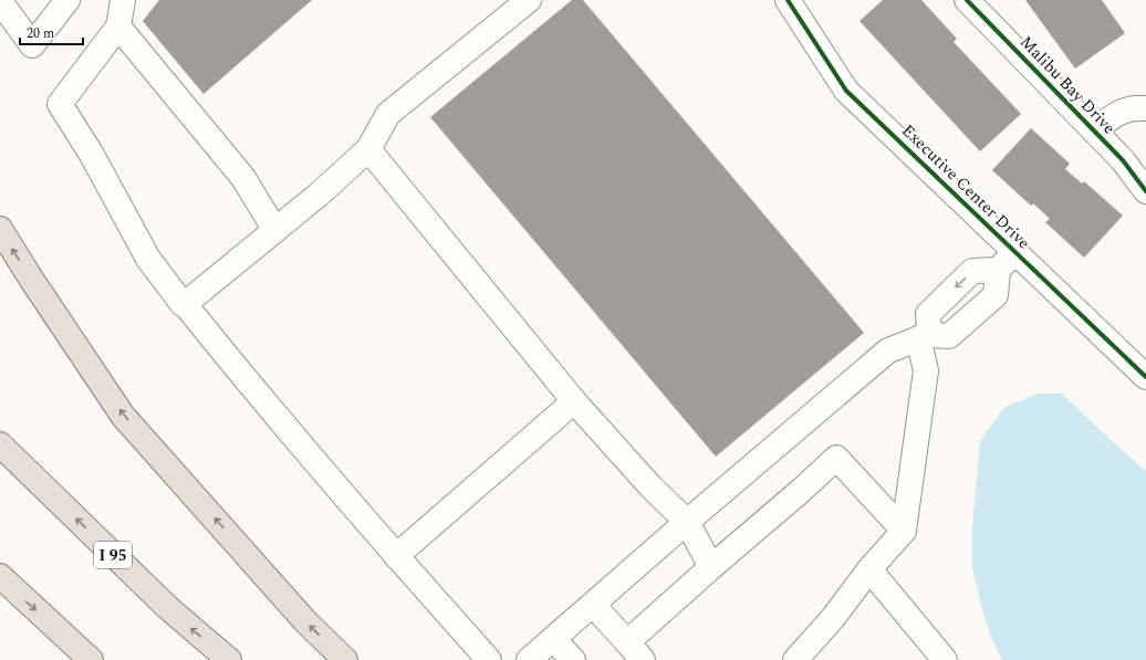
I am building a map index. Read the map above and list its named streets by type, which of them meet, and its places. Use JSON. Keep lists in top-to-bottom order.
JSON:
{
  "streets": {
    "highway": ["I 95"],
    "street": ["Malibu Bay Drive", "Executive Center Drive"]
  },
  "scale_bar": "20 m"
}
